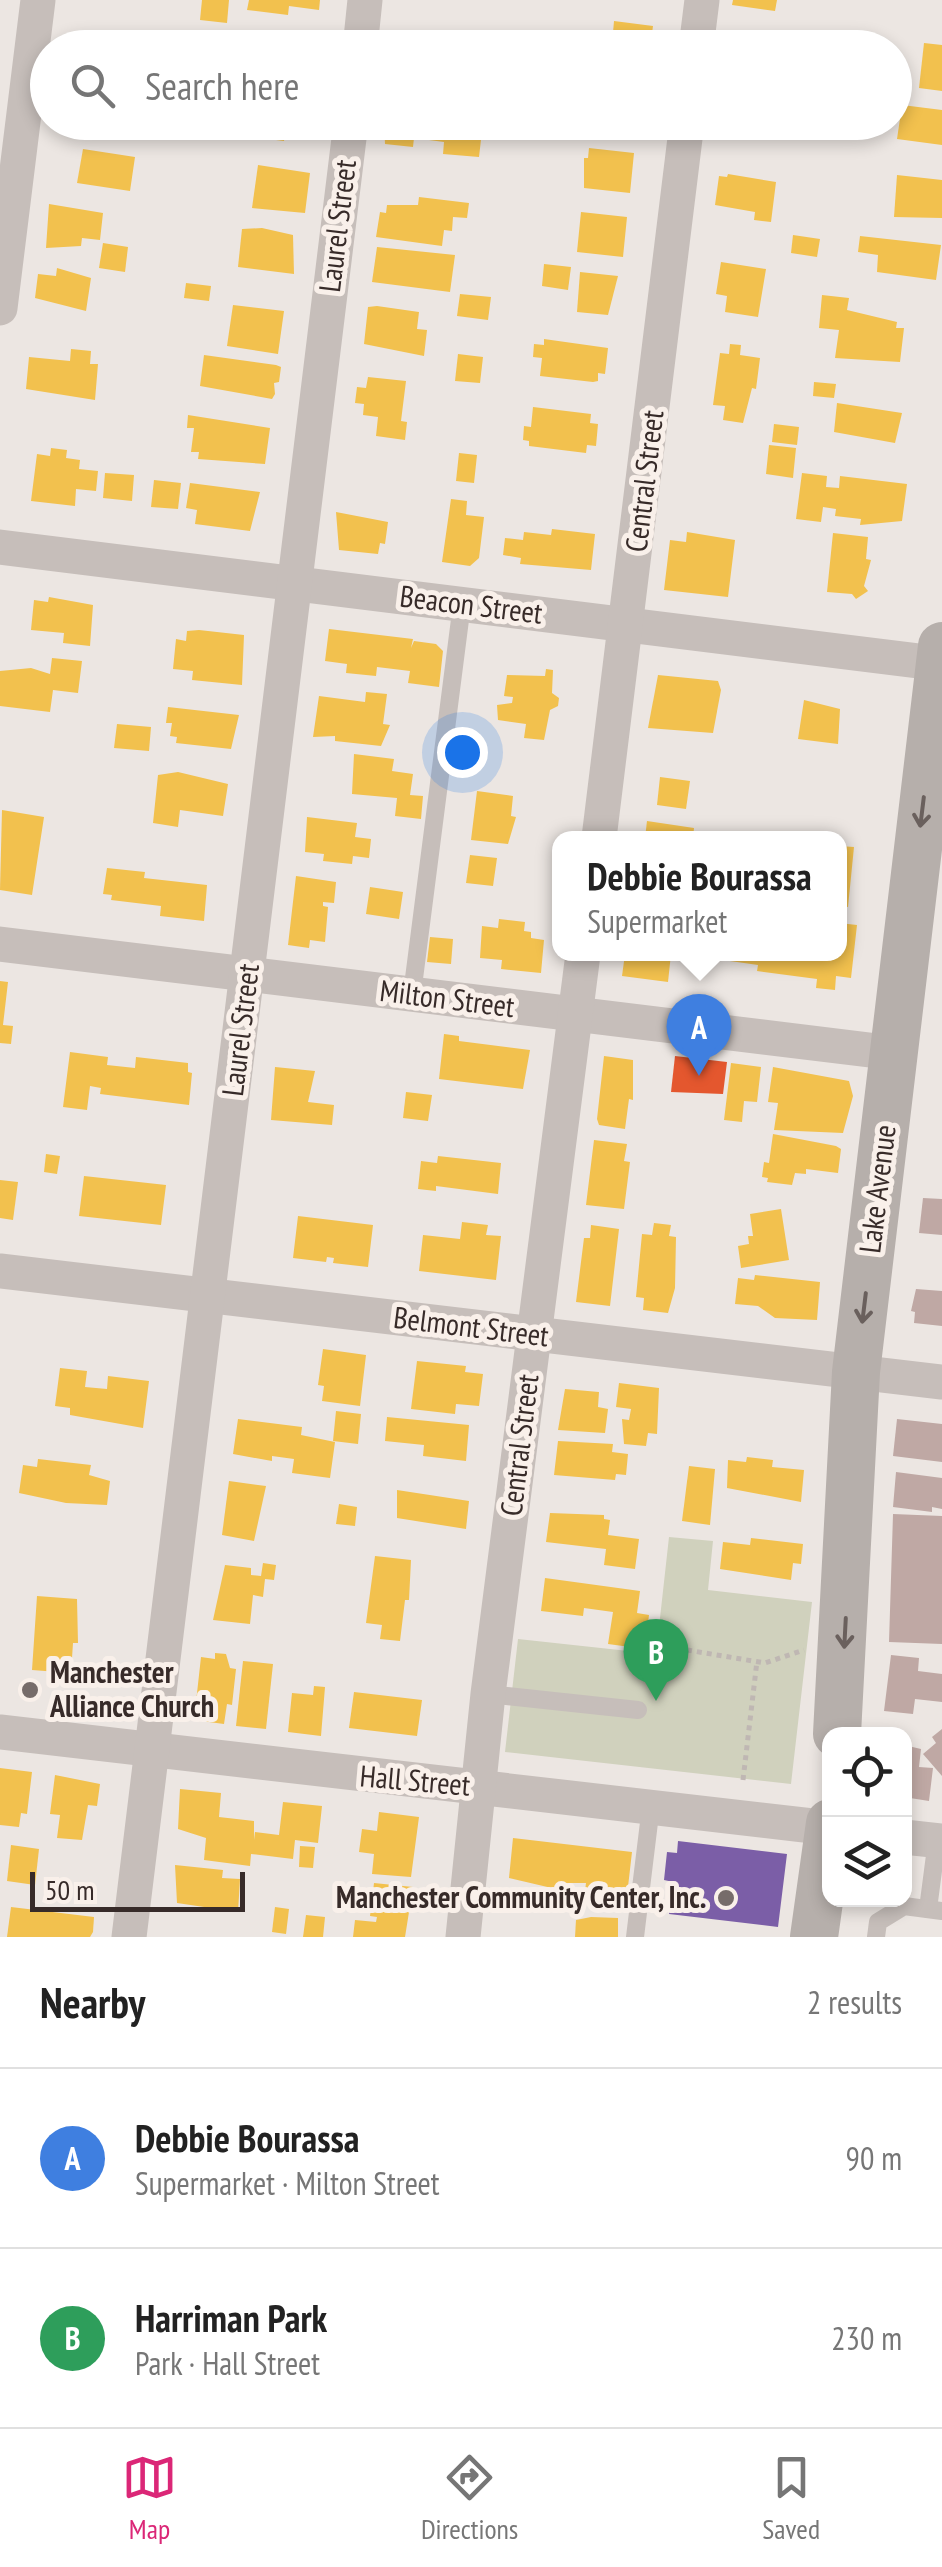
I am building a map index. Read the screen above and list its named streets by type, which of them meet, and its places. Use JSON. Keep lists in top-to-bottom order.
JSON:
{
  "streets": {
    "street": [
      "Laurel Street",
      "Central Street",
      "Beacon Street",
      "Milton Street",
      "Lake Avenue",
      "Belmont Street",
      "Hall Street"
    ]
  },
  "crossings": [
    ["Laurel Street", "Beacon Street"],
    ["Laurel Street", "Milton Street"],
    ["Laurel Street", "Belmont Street"],
    ["Laurel Street", "Hall Street"],
    ["Central Street", "Beacon Street"],
    ["Central Street", "Milton Street"],
    ["Central Street", "Belmont Street"],
    ["Central Street", "Hall Street"],
    ["Beacon Street", "Lake Avenue"],
    ["Milton Street", "Lake Avenue"],
    ["Lake Avenue", "Belmont Street"]
  ],
  "one_way": ["Lake Avenue"],
  "places": ["Manchester Alliance Church", "Manchester Community Center, Inc."],
  "scale_bar": "50 m",
  "page": {
    "search": "Search here",
    "popup": ["Debbie Bourassa", "Supermarket"],
    "pins": ["A", "B"],
    "scale": "50 m",
    "heading": ["Nearby", "2 results"],
    "list": [
      {
        "mark": "A",
        "name": "Debbie Bourassa",
        "note": "Supermarket · Milton Street",
        "value": "90 m"
      },
      {
        "mark": "B",
        "name": "Harriman Park",
        "note": "Park · Hall Street",
        "value": "230 m"
      }
    ],
    "nav": ["Map", "Directions", "Saved"]
  }
}
